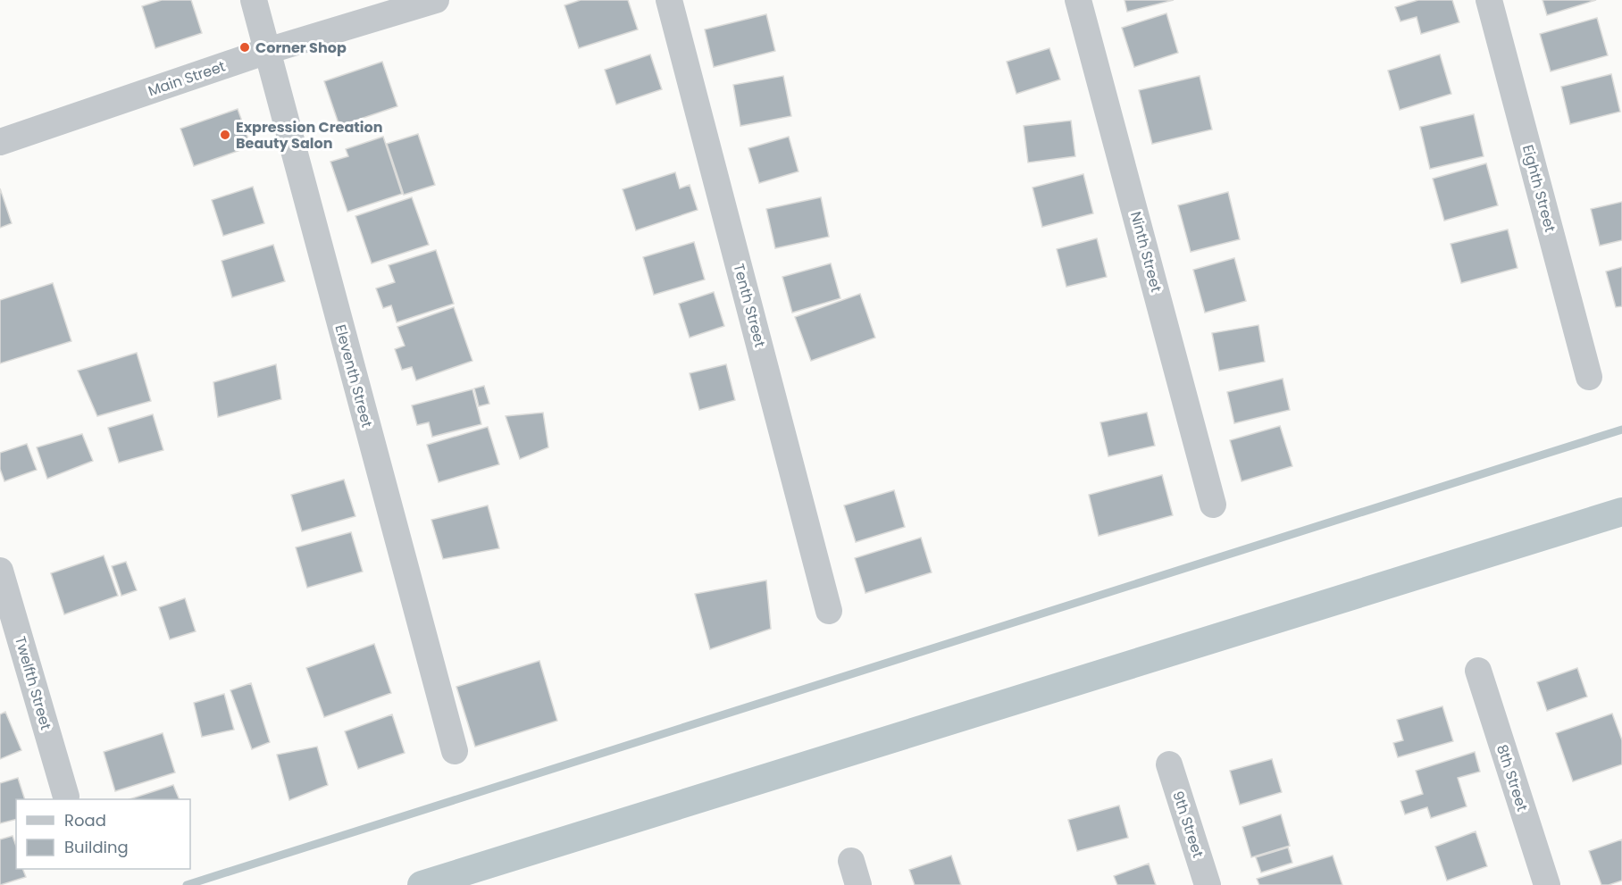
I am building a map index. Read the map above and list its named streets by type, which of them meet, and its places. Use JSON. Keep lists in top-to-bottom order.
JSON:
{
  "streets": {
    "street": [
      "Main Street",
      "Eighth Street",
      "Ninth Street",
      "Tenth Street",
      "Eleventh Street",
      "Twelfth Street",
      "8th Street",
      "9th Street"
    ]
  },
  "crossings": [
    ["Main Street", "Eleventh Street"]
  ],
  "places": ["Corner Shop", "Expression Creation Beauty Salon"],
  "legend": ["Road", "Building"]
}
